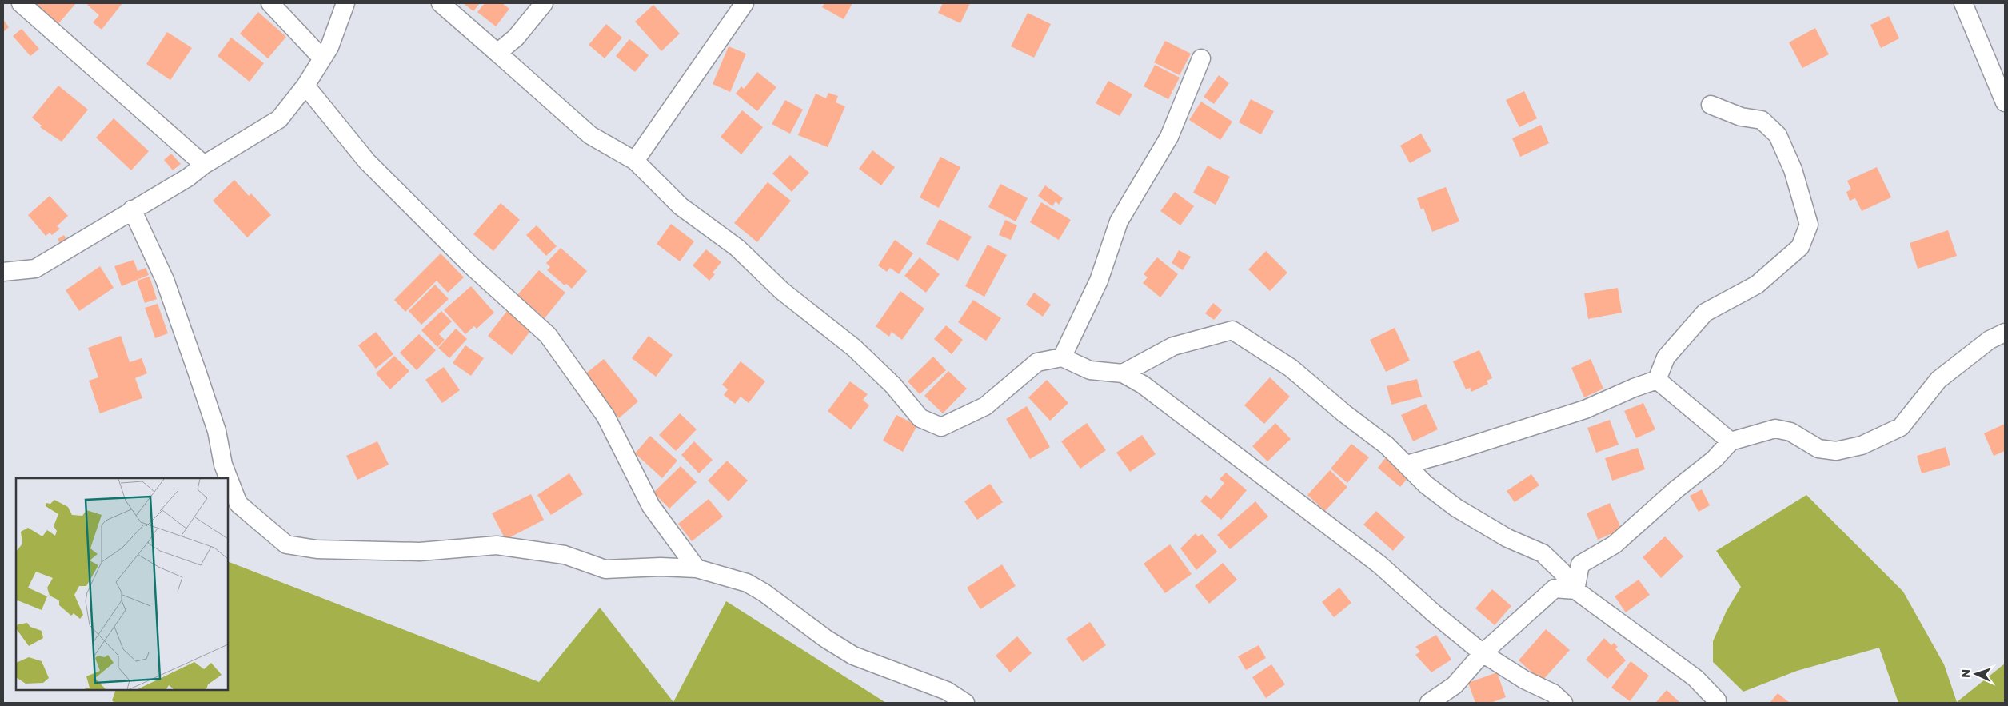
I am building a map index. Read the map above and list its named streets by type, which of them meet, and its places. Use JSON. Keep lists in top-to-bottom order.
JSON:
{
  "north": "left"
}
